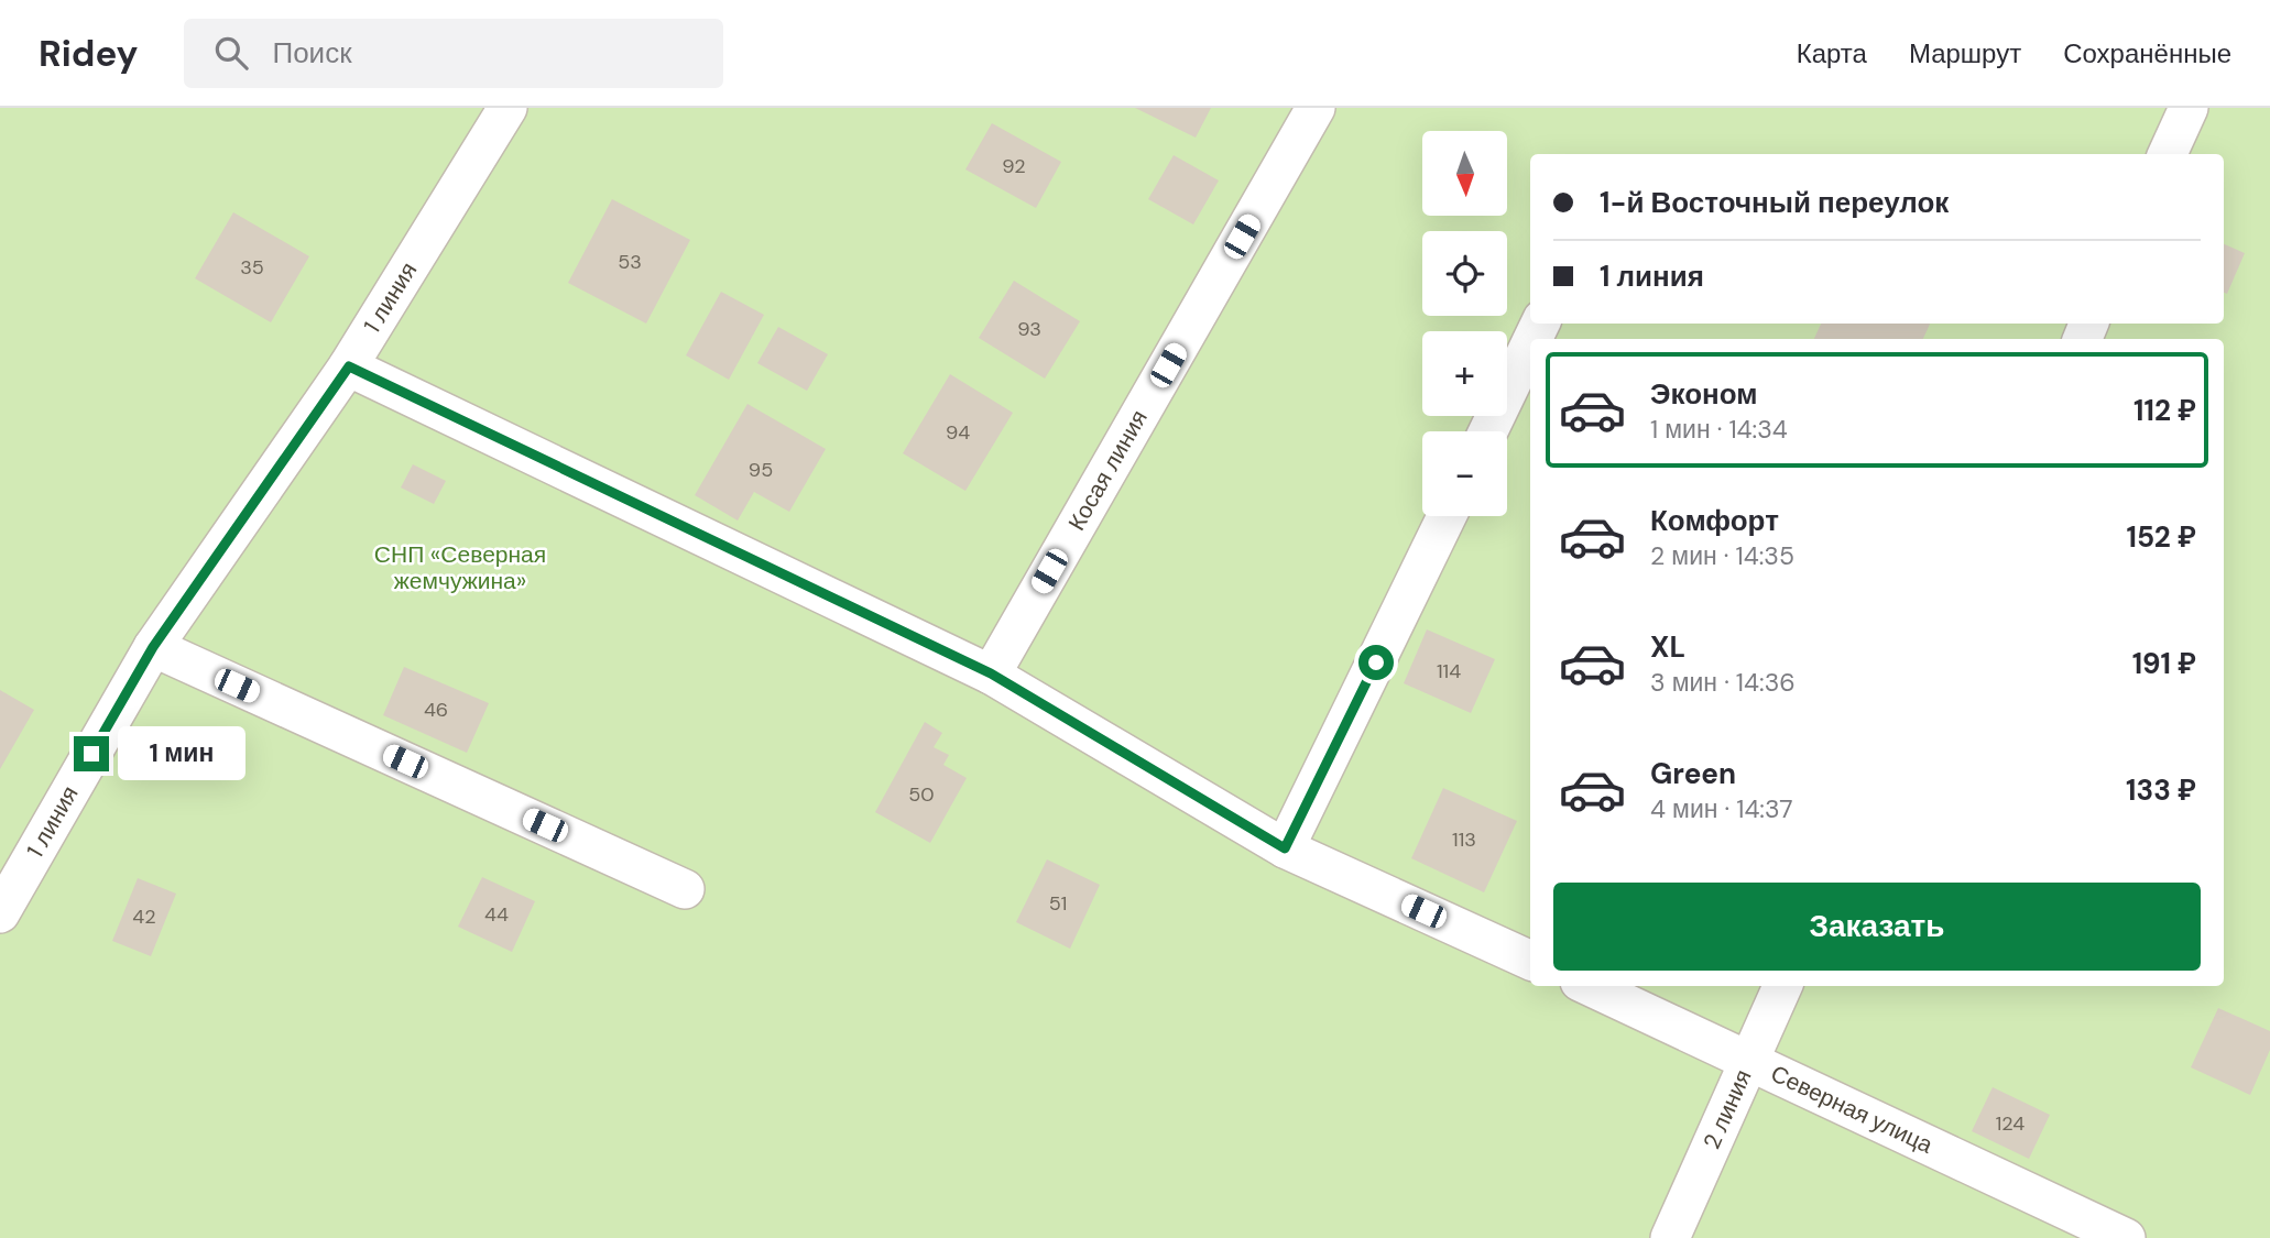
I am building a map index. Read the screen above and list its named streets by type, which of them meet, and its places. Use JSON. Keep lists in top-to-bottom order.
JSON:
{
  "streets": {
    "street": [
      "1 линия",
      "Косая линия",
      "Северная улица",
      "2 линия"
    ]
  },
  "crossings": [
    ["Северная улица", "2 линия"]
  ],
  "parks": ["СНП «Северная жемчужина»"],
  "house_numbers": [
    "92",
    "53",
    "35",
    "93",
    "94",
    "95",
    "114",
    "46",
    "50",
    "113",
    "51",
    "44",
    "42",
    "124"
  ],
  "north": "bottom",
  "page": {
    "header": "Ridey",
    "search": "Поиск",
    "nav": ["Карта", "Маршрут", "Сохранённые"],
    "map_buttons": ["+", "−"],
    "banner": ["1-й Восточный переулок", "1 линия"],
    "list": [
      {
        "name": "Эконом",
        "note": "1 мин · 14:34",
        "value": "112 ₽"
      },
      {
        "name": "Комфорт",
        "note": "2 мин · 14:35",
        "value": "152 ₽"
      },
      {
        "name": "XL",
        "note": "3 мин · 14:36",
        "value": "191 ₽"
      },
      {
        "name": "Green",
        "note": "4 мин · 14:37",
        "value": "133 ₽"
      }
    ],
    "bubble": "1 мин",
    "buttons": "Заказать"
  }
}
